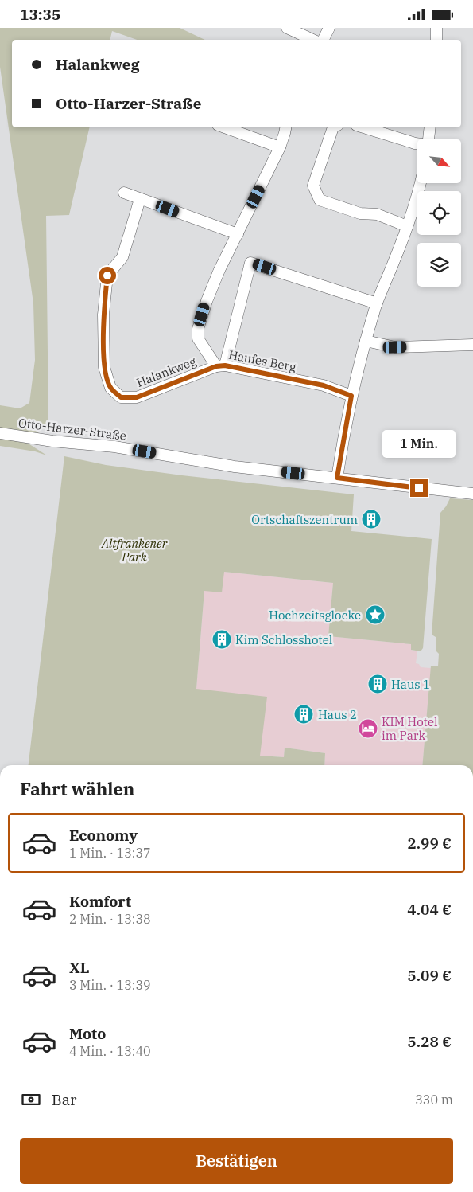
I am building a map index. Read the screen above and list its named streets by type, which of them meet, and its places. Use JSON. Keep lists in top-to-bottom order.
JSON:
{
  "streets": {
    "street": ["Haufes Berg", "Halankweg", "Otto-Harzer-Straße"]
  },
  "crossings": [
    ["Haufes Berg", "Halankweg"]
  ],
  "parks": ["Altfrankener Park"],
  "places": {
    "building": [
      "Ortschaftszentrum",
      "Kim Schlosshotel",
      "Haus 1",
      "Haus 2"
    ],
    "place": ["Hochzeitsglocke"],
    "hotel": ["KIM Hotel im Park"]
  },
  "north": "bottom right",
  "page": {
    "status": "13:35",
    "banner": ["Halankweg", "Otto-Harzer-Straße"],
    "bubble": "1 Min.",
    "heading": "Fahrt wählen",
    "list": [
      {
        "name": "Economy",
        "note": "1 Min. · 13:37",
        "value": "2.99 €"
      },
      {
        "name": "Komfort",
        "note": "2 Min. · 13:38",
        "value": "4.04 €"
      },
      {
        "name": "XL",
        "note": "3 Min. · 13:39",
        "value": "5.09 €"
      },
      {
        "name": "Moto",
        "note": "4 Min. · 13:40",
        "value": "5.28 €"
      }
    ],
    "pay": ["Bar", "330 m"],
    "buttons": "Bestätigen"
  }
}
